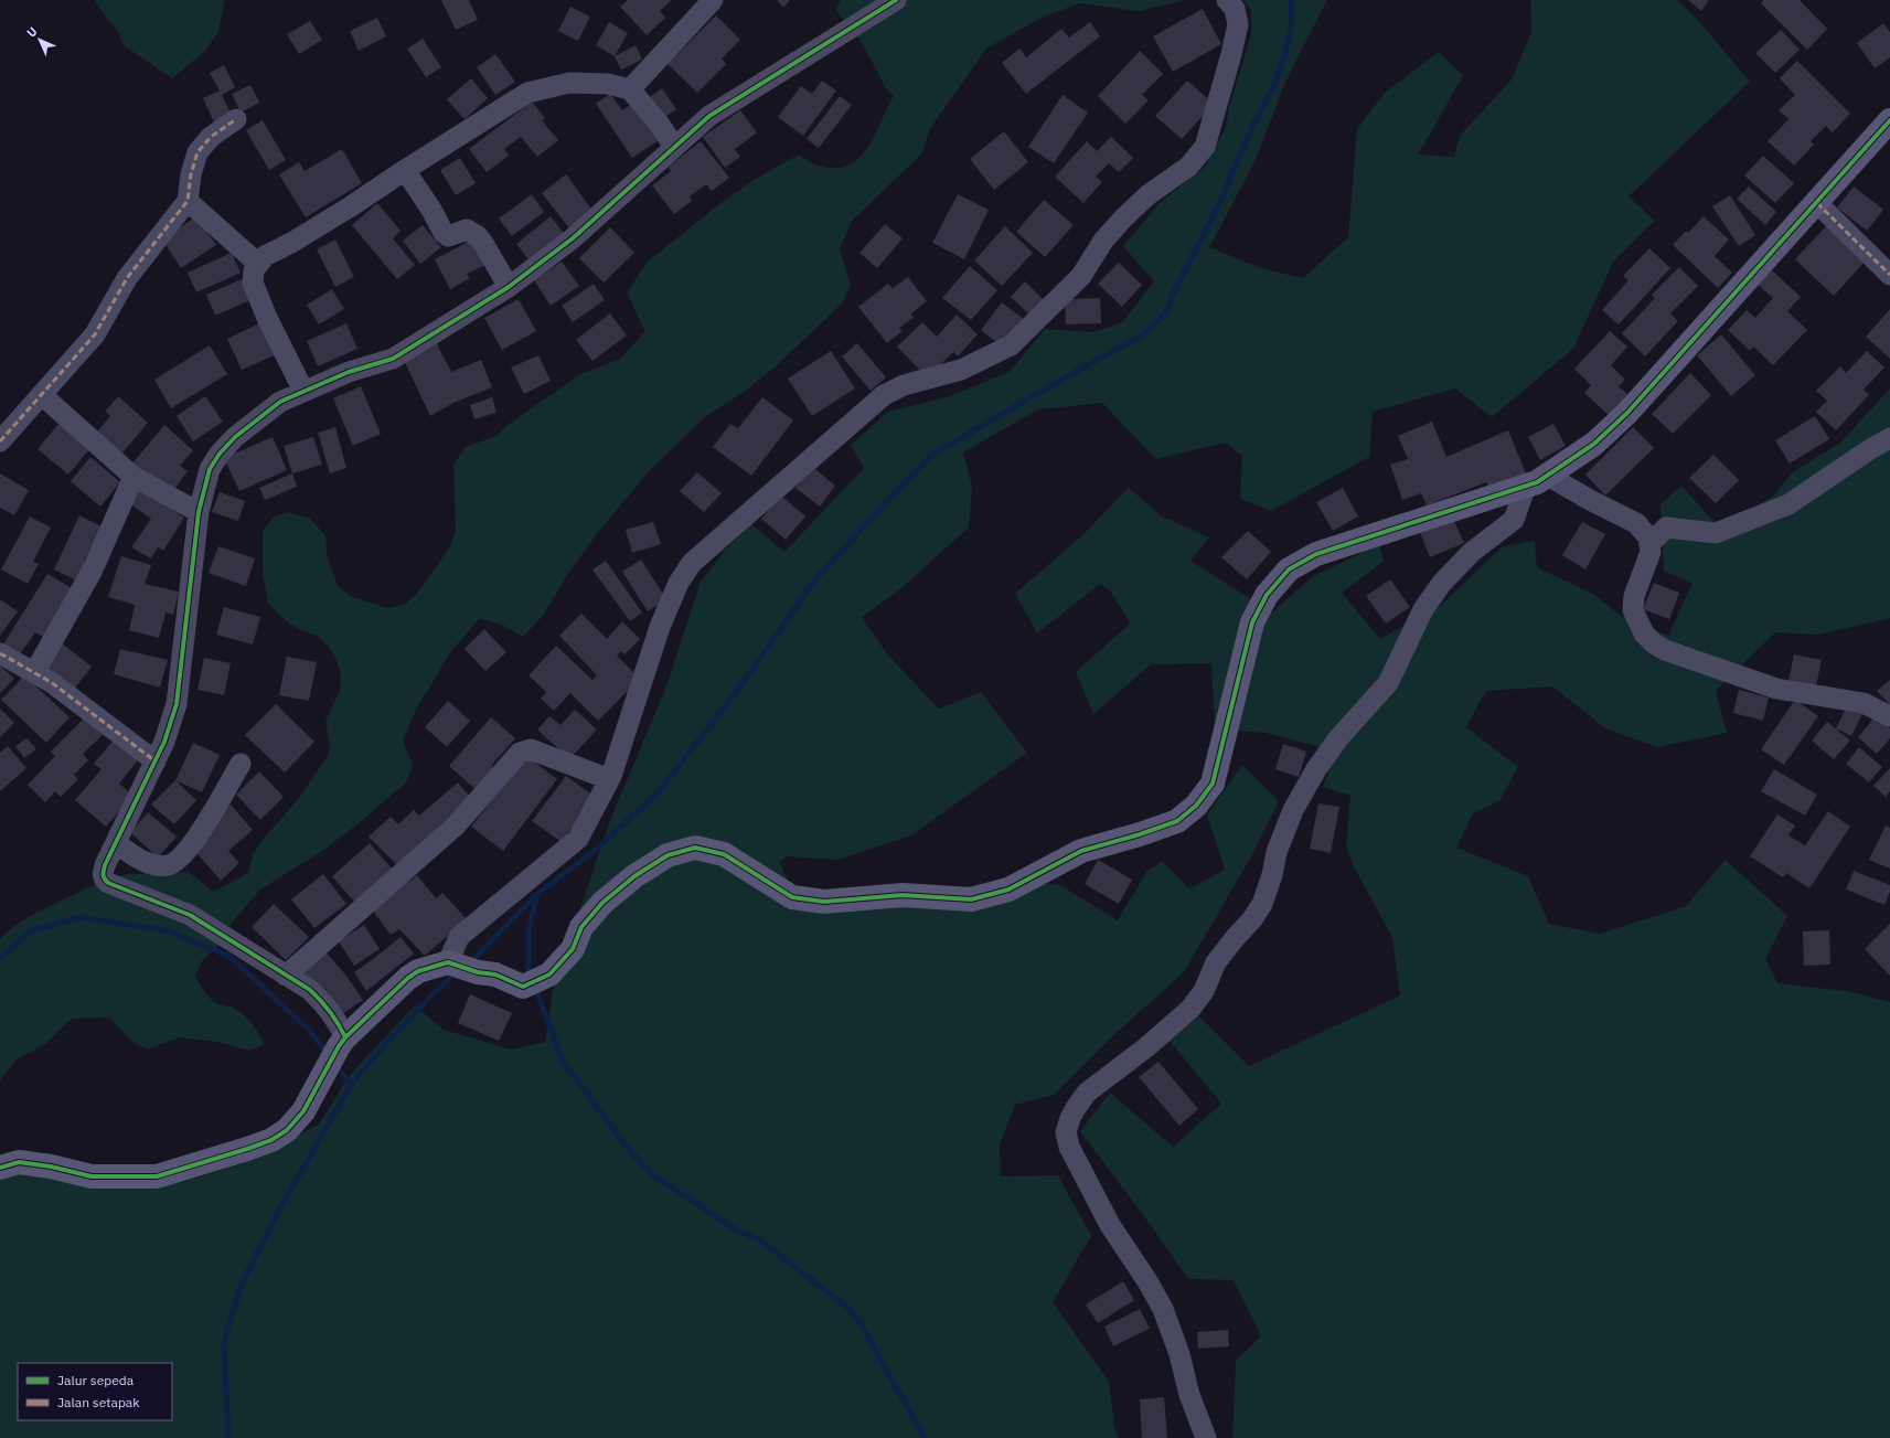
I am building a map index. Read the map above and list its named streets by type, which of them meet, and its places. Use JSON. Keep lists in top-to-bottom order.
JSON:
{
  "legend": ["Jalur sepeda", "Jalan setapak"],
  "north": "top left"
}
